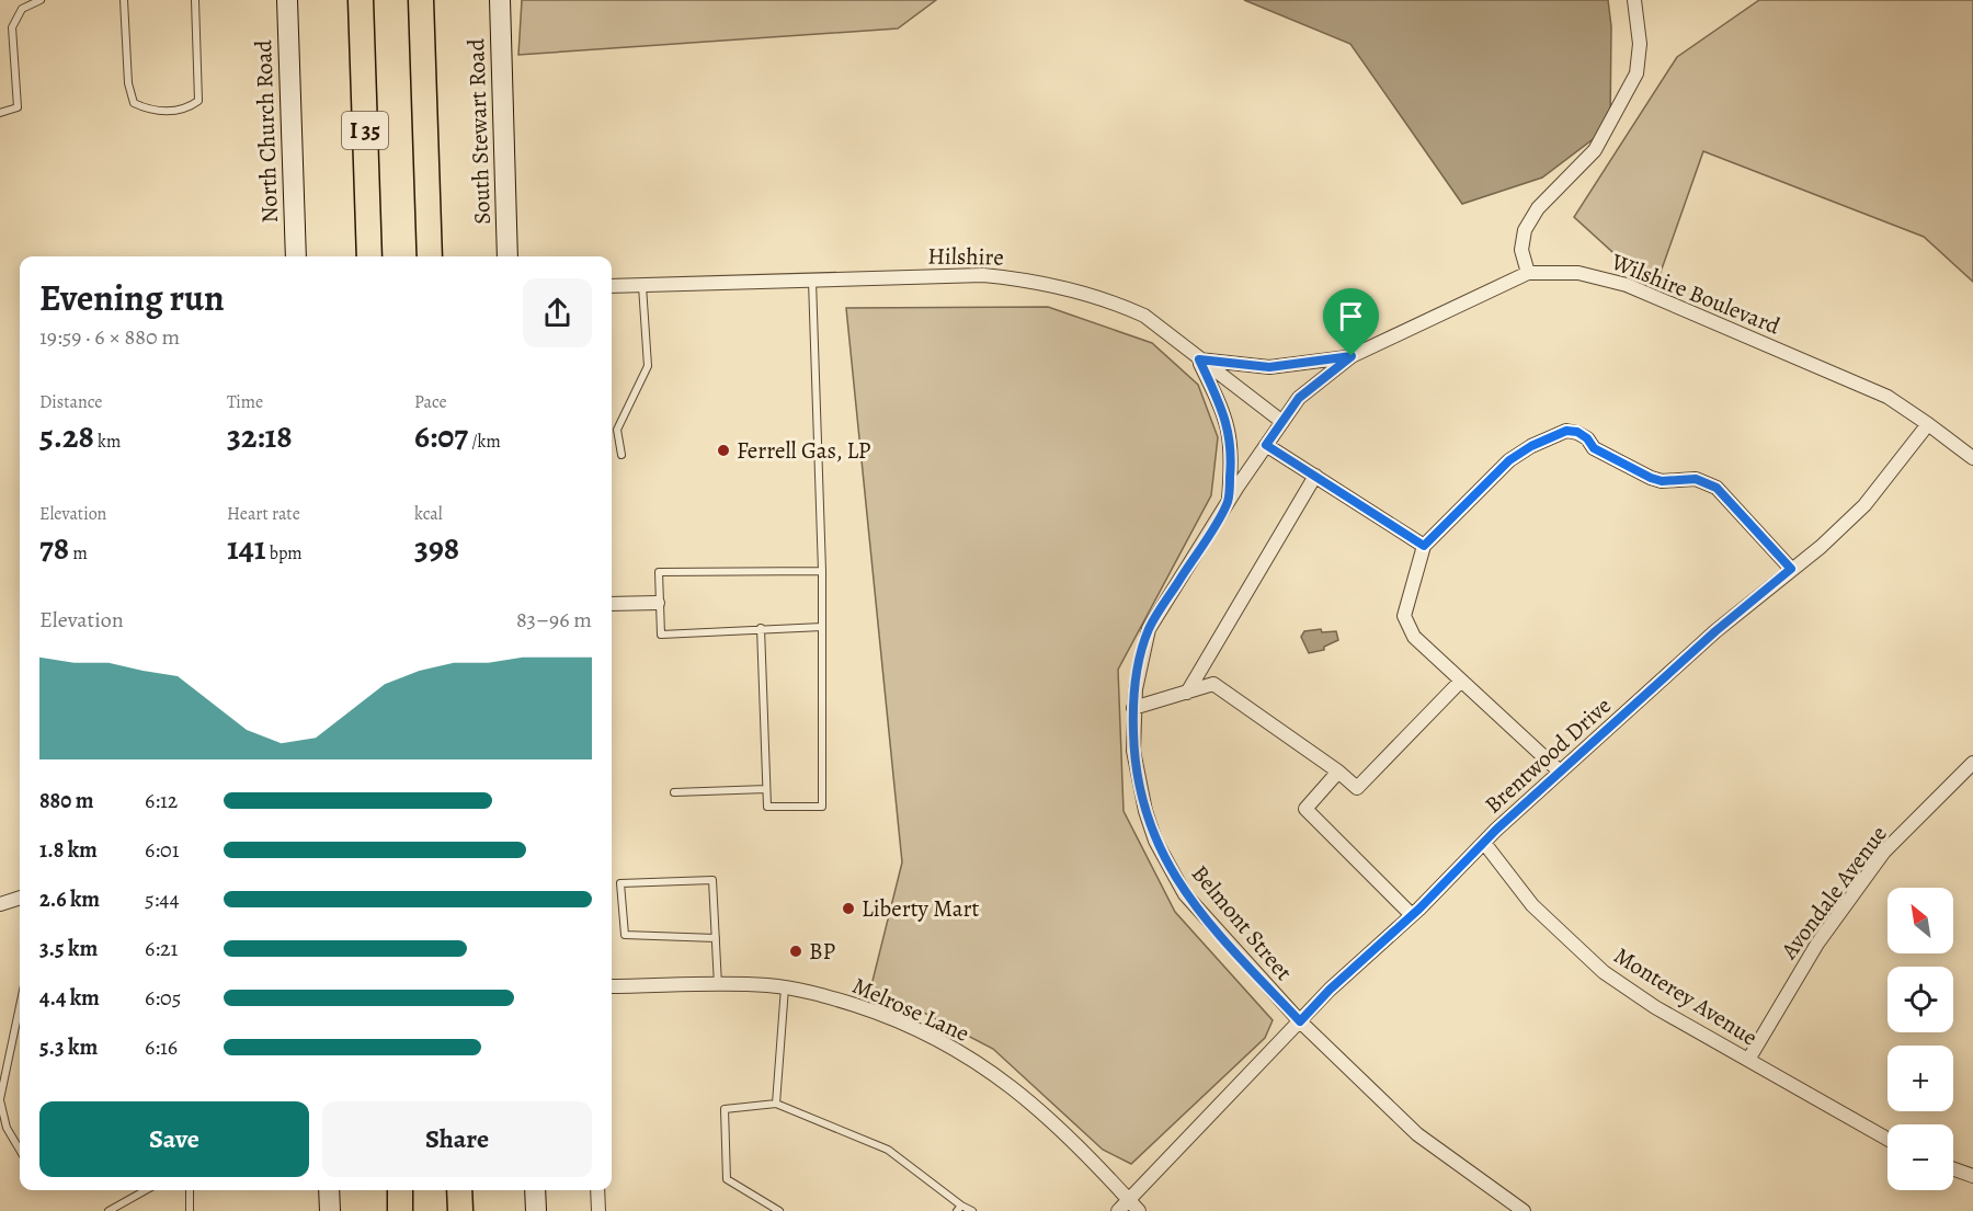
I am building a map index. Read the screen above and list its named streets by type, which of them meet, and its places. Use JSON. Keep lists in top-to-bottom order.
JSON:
{
  "streets": {
    "highway": ["I 35"],
    "main road": ["North Church Road", "South Stewart Road"],
    "street": [
      "Hilshire",
      "Wilshire Boulevard",
      "Brentwood Drive",
      "Avondale Avenue",
      "Belmont Street",
      "Monterey Avenue",
      "Melrose Lane"
    ]
  },
  "crossings": [
    ["Hilshire", "Belmont Street"],
    ["Wilshire Boulevard", "Brentwood Drive"],
    ["Wilshire Boulevard", "Belmont Street"],
    ["Brentwood Drive", "Belmont Street"],
    ["Brentwood Drive", "Monterey Avenue"],
    ["Brentwood Drive", "Melrose Lane"],
    ["Avondale Avenue", "Monterey Avenue"]
  ],
  "places": ["Ferrell Gas, LP", "Liberty Mart", "BP"],
  "north": "top left",
  "page": {
    "heading": ["Evening run", "19:59 · 6 × 880 m"],
    "stats": [
      ["Distance", "5.28 km"],
      ["Time", "32:18"],
      ["Pace", "6:07 /km"],
      ["Elevation", "78 m"],
      ["Heart rate", "141 bpm"],
      ["kcal", "398"]
    ],
    "chart": ["Elevation", "83–96 m"],
    "list": [
      {
        "name": "880 m",
        "note": "6:12"
      },
      {
        "name": "1.8 km",
        "note": "6:01"
      },
      {
        "name": "2.6 km",
        "note": "5:44"
      },
      {
        "name": "3.5 km",
        "note": "6:21"
      },
      {
        "name": "4.4 km",
        "note": "6:05"
      },
      {
        "name": "5.3 km",
        "note": "6:16"
      }
    ],
    "map_buttons": ["+", "−"],
    "buttons": ["Save", "Share"]
  }
}
